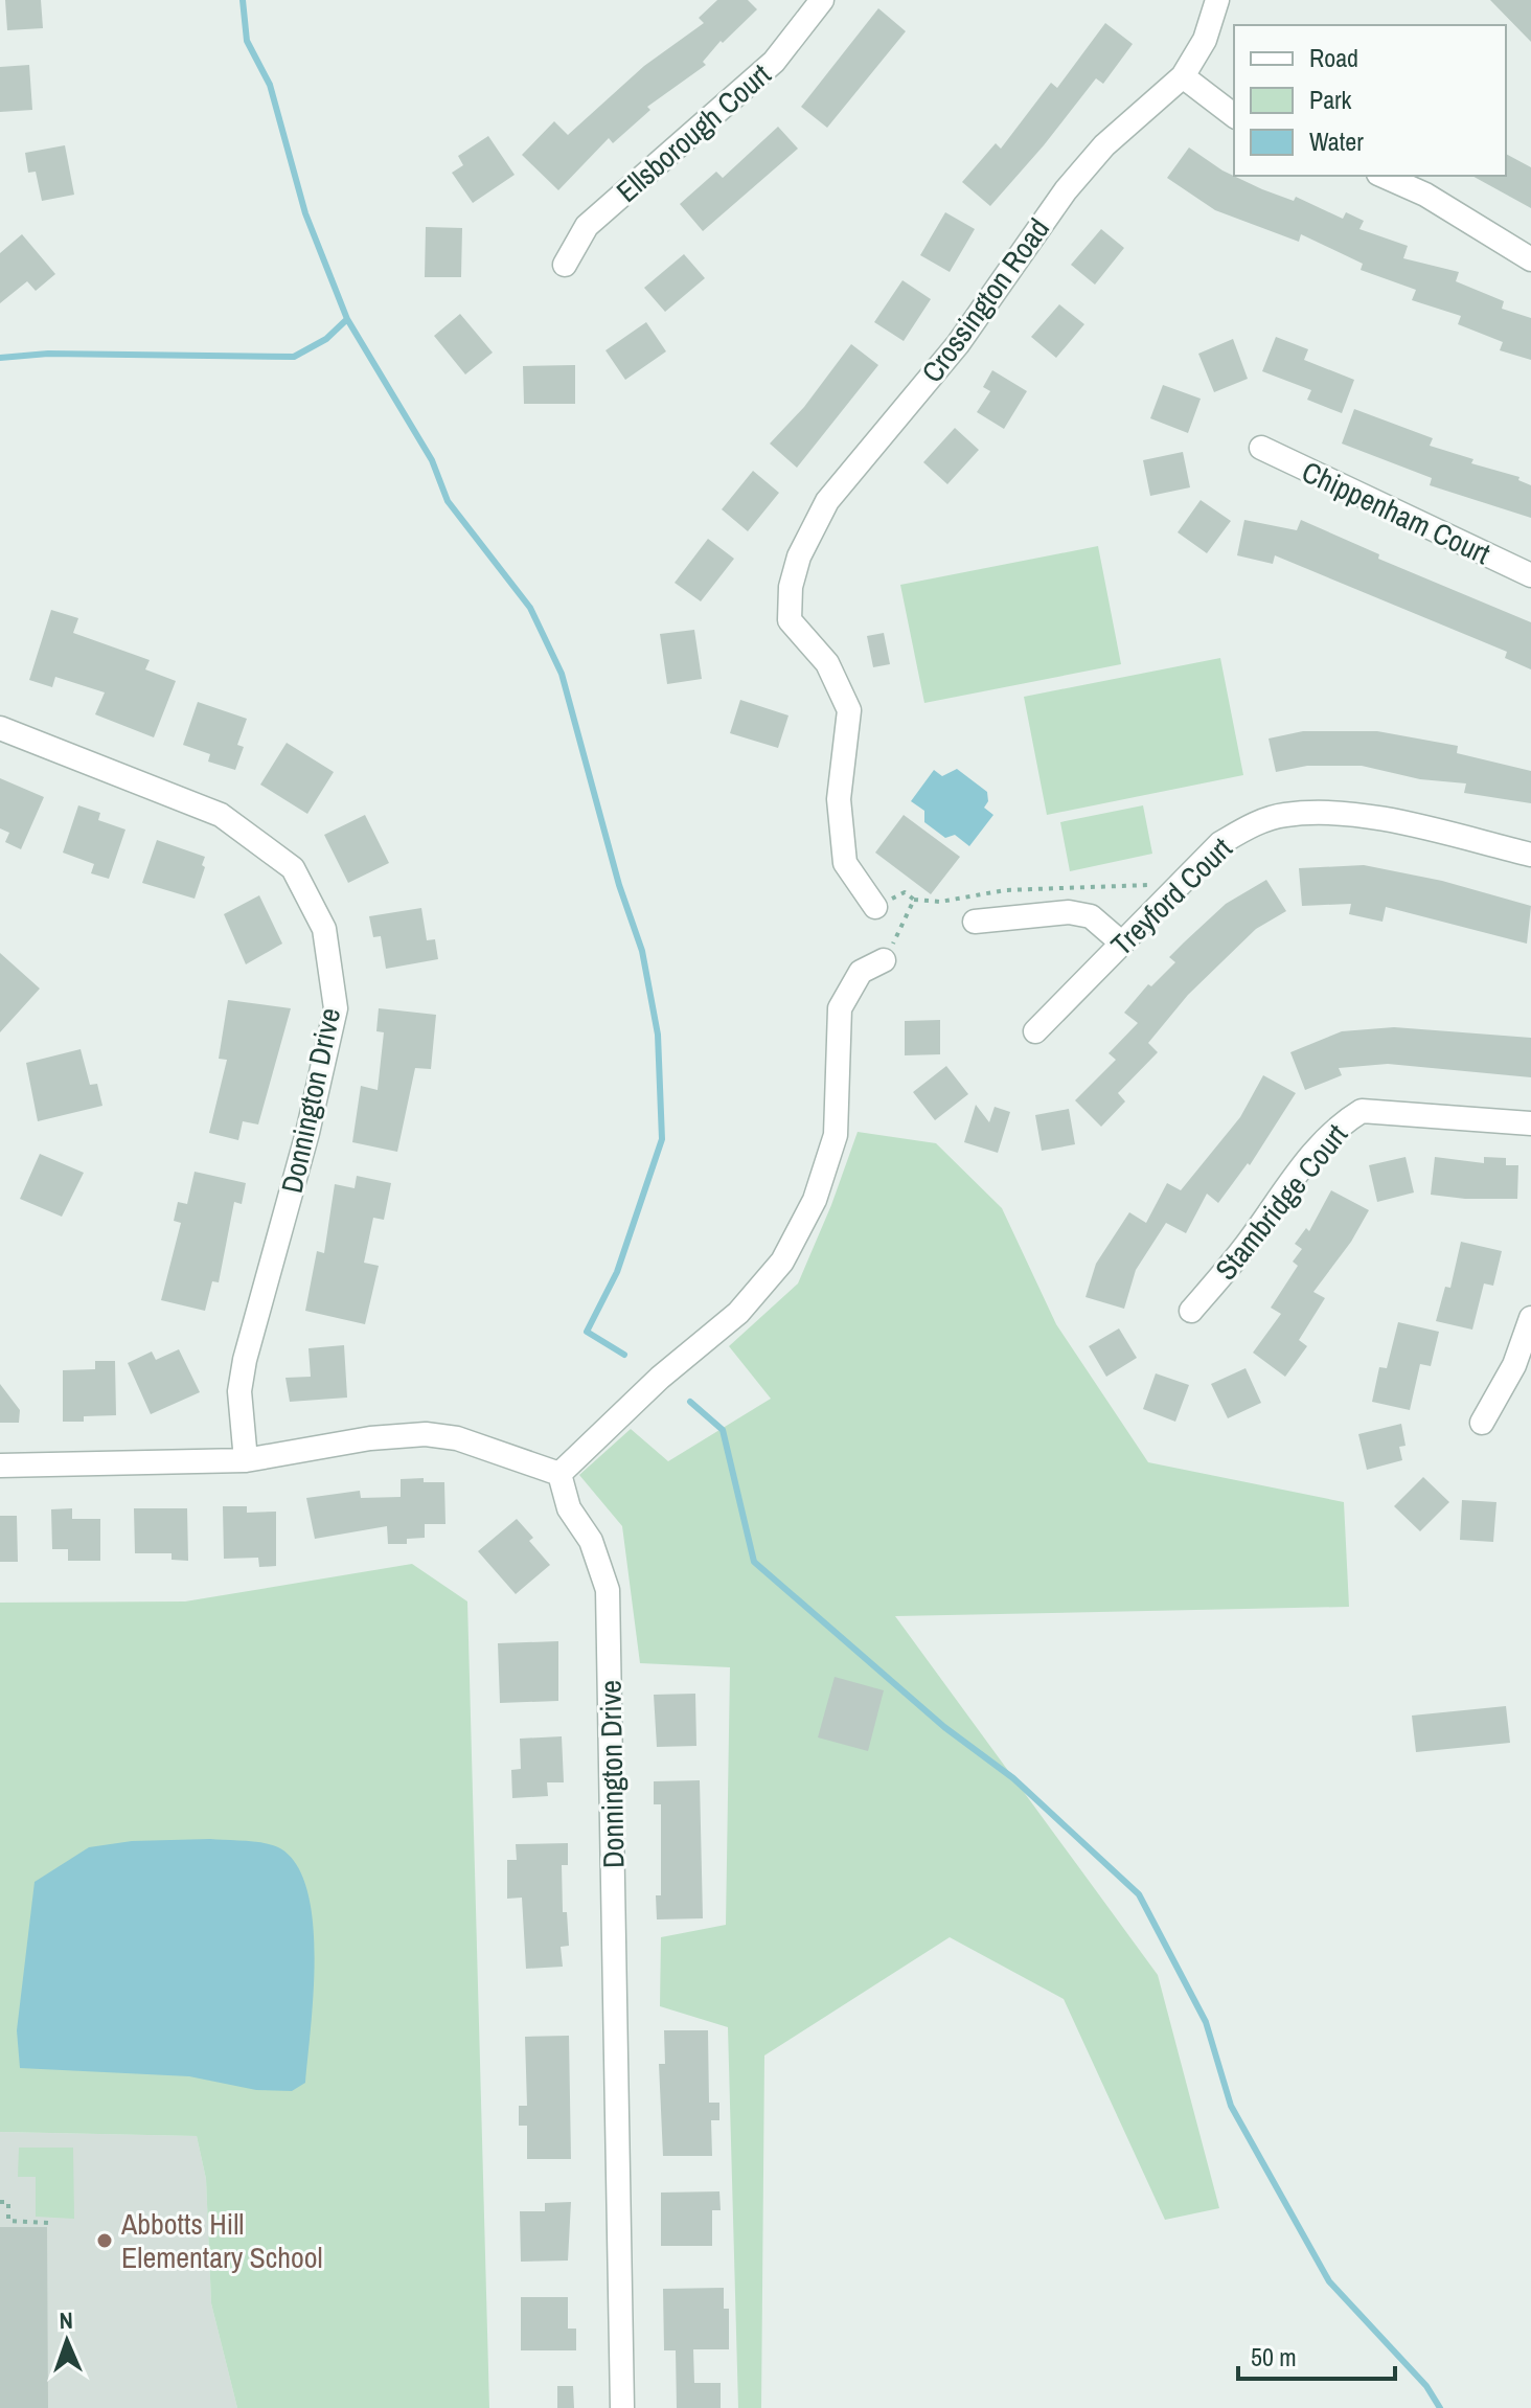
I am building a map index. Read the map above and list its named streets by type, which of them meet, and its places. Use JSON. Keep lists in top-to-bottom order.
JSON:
{
  "streets": {
    "street": [
      "Ellsborough Court",
      "Crossington Road",
      "Chippenham Court",
      "Treyford Court",
      "Donnington Drive",
      "Stambridge Court"
    ]
  },
  "places": ["Abbotts Hill Elementary School"],
  "legend": ["Road", "Park", "Water"],
  "scale_bar": "50 m",
  "north": "top"
}
